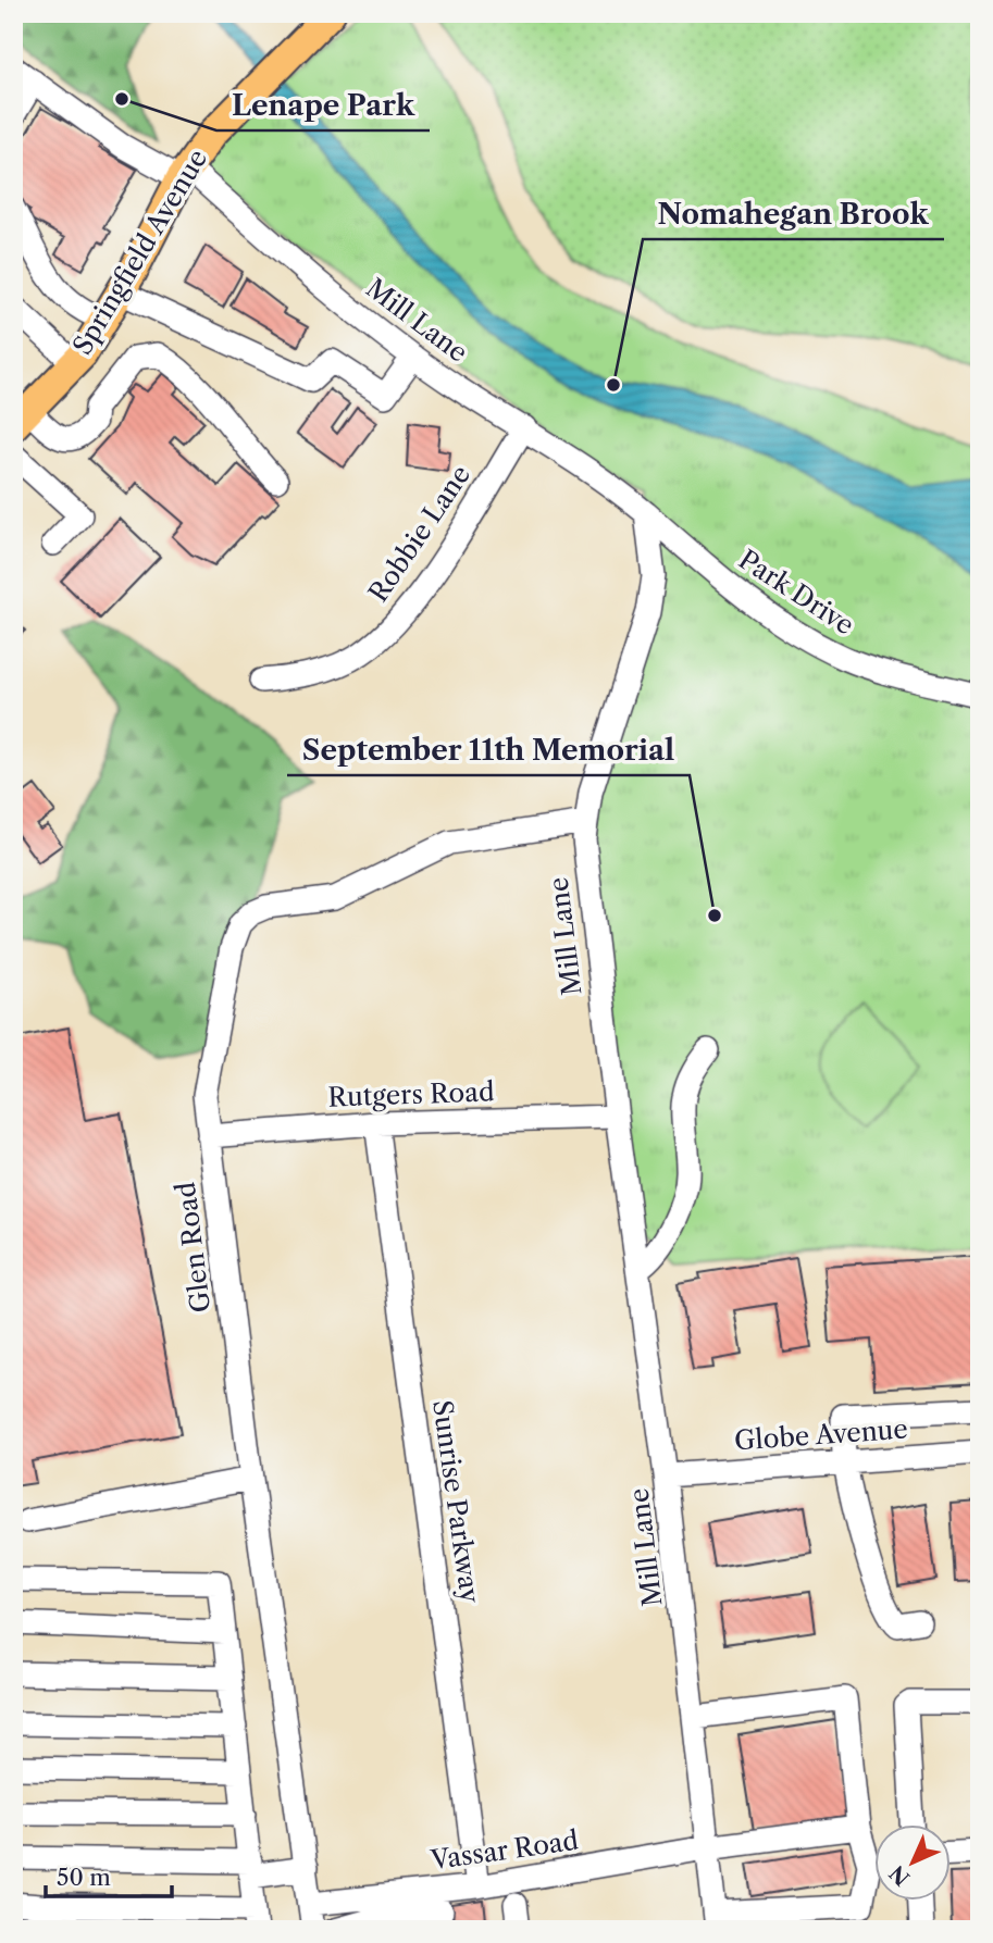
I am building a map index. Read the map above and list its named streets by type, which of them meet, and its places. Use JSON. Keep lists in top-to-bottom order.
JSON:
{
  "streets": {
    "main road": ["Springfield Avenue"],
    "street": [
      "Mill Lane",
      "Robbie Lane",
      "Park Drive",
      "Rutgers Road",
      "Glen Road",
      "Globe Avenue",
      "Sunrise Parkway",
      "Vassar Road"
    ]
  },
  "crossings": [
    ["Springfield Avenue", "Mill Lane"],
    ["Mill Lane", "Robbie Lane"],
    ["Mill Lane", "Park Drive"],
    ["Mill Lane", "Rutgers Road"],
    ["Mill Lane", "Glen Road"],
    ["Mill Lane", "Globe Avenue"],
    ["Mill Lane", "Vassar Road"],
    ["Rutgers Road", "Glen Road"],
    ["Rutgers Road", "Sunrise Parkway"],
    ["Glen Road", "Vassar Road"],
    ["Sunrise Parkway", "Vassar Road"]
  ],
  "places": ["Lenape Park", "Nomahegan Brook", "September 11th Memorial"],
  "scale_bar": "50 m",
  "north": "bottom left"
}
